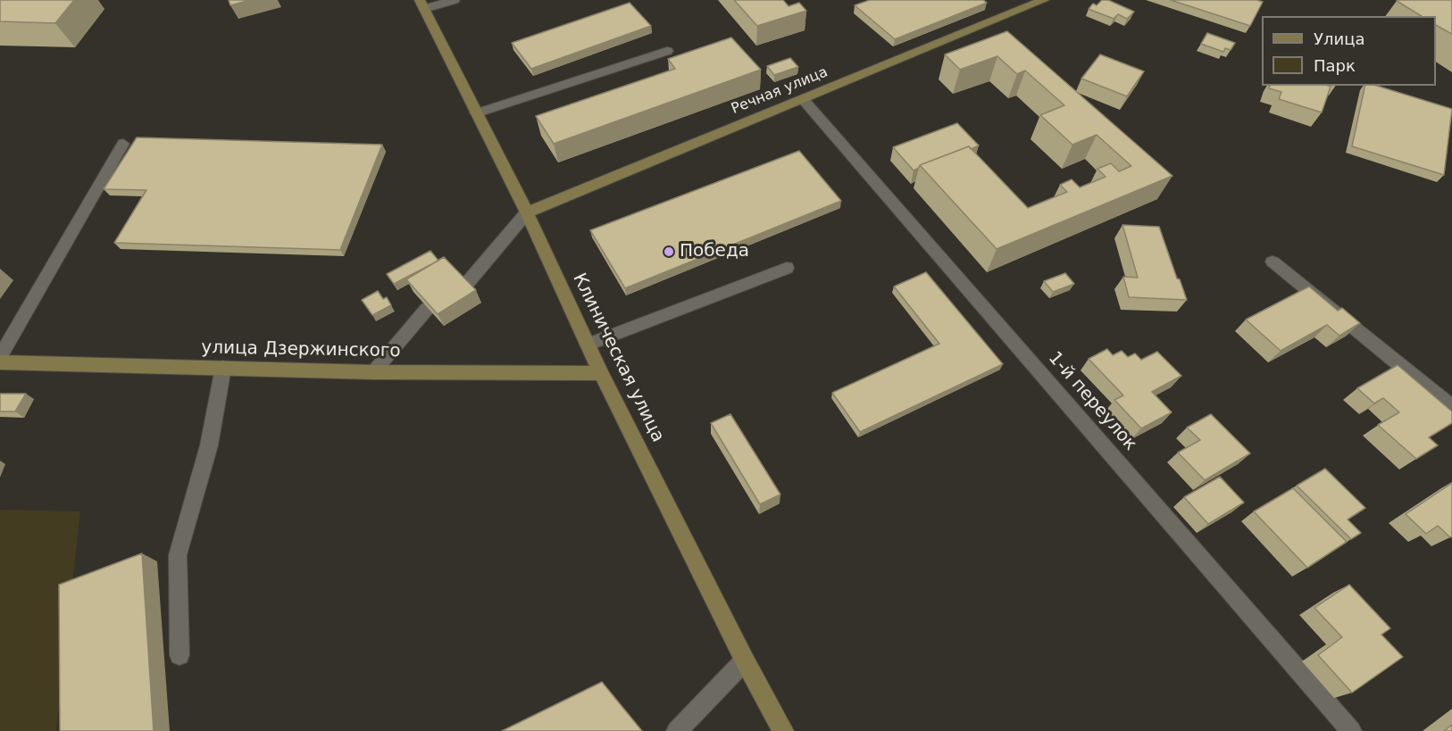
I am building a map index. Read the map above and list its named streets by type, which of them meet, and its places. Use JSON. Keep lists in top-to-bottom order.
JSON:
{
  "streets": {
    "street": [
      "Речная улица",
      "улица Дзержинского",
      "Клиническая улица",
      "1-й переулок"
    ]
  },
  "crossings": [
    ["Речная улица", "Клиническая улица"],
    ["Речная улица", "1-й переулок"],
    ["улица Дзержинского", "Клиническая улица"]
  ],
  "places": ["Победа"],
  "legend": ["Улица", "Парк"]
}
